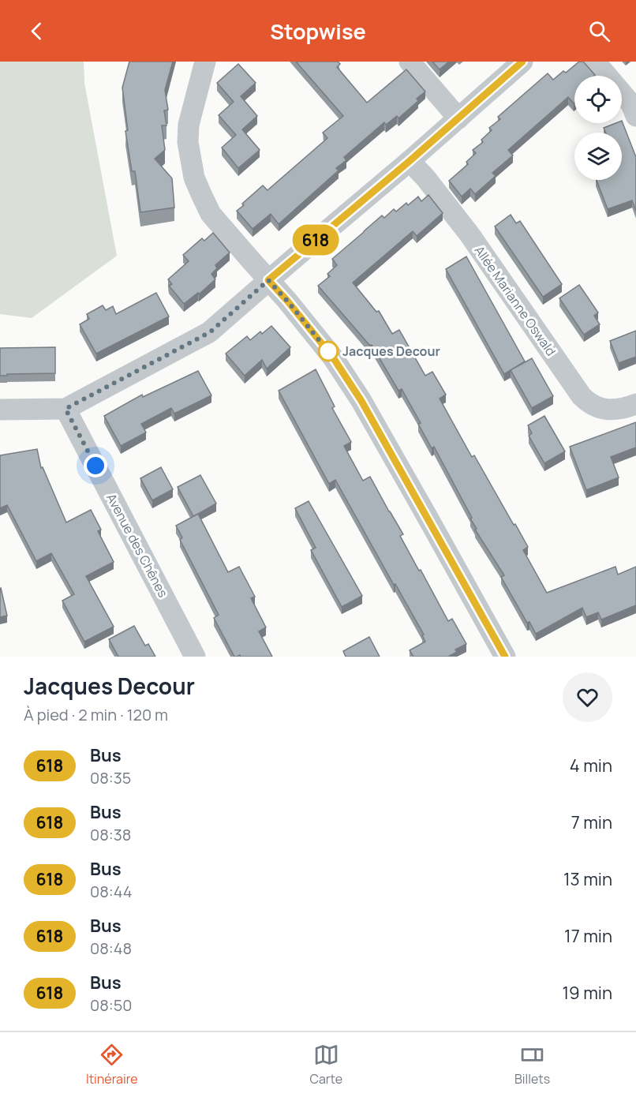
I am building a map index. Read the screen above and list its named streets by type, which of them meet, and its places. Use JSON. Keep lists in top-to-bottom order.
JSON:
{
  "streets": {
    "street": ["Allée Marianne Oswald", "Avenue des Chênes"]
  },
  "places": ["Jacques Decour"],
  "lines": ["bus line 618"],
  "page": {
    "header": "Stopwise",
    "on_map": "618",
    "heading": ["Jacques Decour", "À pied · 2 min · 120 m"],
    "list": [
      {
        "mark": "618",
        "name": "Bus",
        "note": "08:35",
        "value": "4 min"
      },
      {
        "mark": "618",
        "name": "Bus",
        "note": "08:38",
        "value": "7 min"
      },
      {
        "mark": "618",
        "name": "Bus",
        "note": "08:44",
        "value": "13 min"
      },
      {
        "mark": "618",
        "name": "Bus",
        "note": "08:48",
        "value": "17 min"
      },
      {
        "mark": "618",
        "name": "Bus",
        "note": "08:50",
        "value": "19 min"
      }
    ],
    "tabs": ["Itinéraire", "Carte", "Billets"]
  }
}
